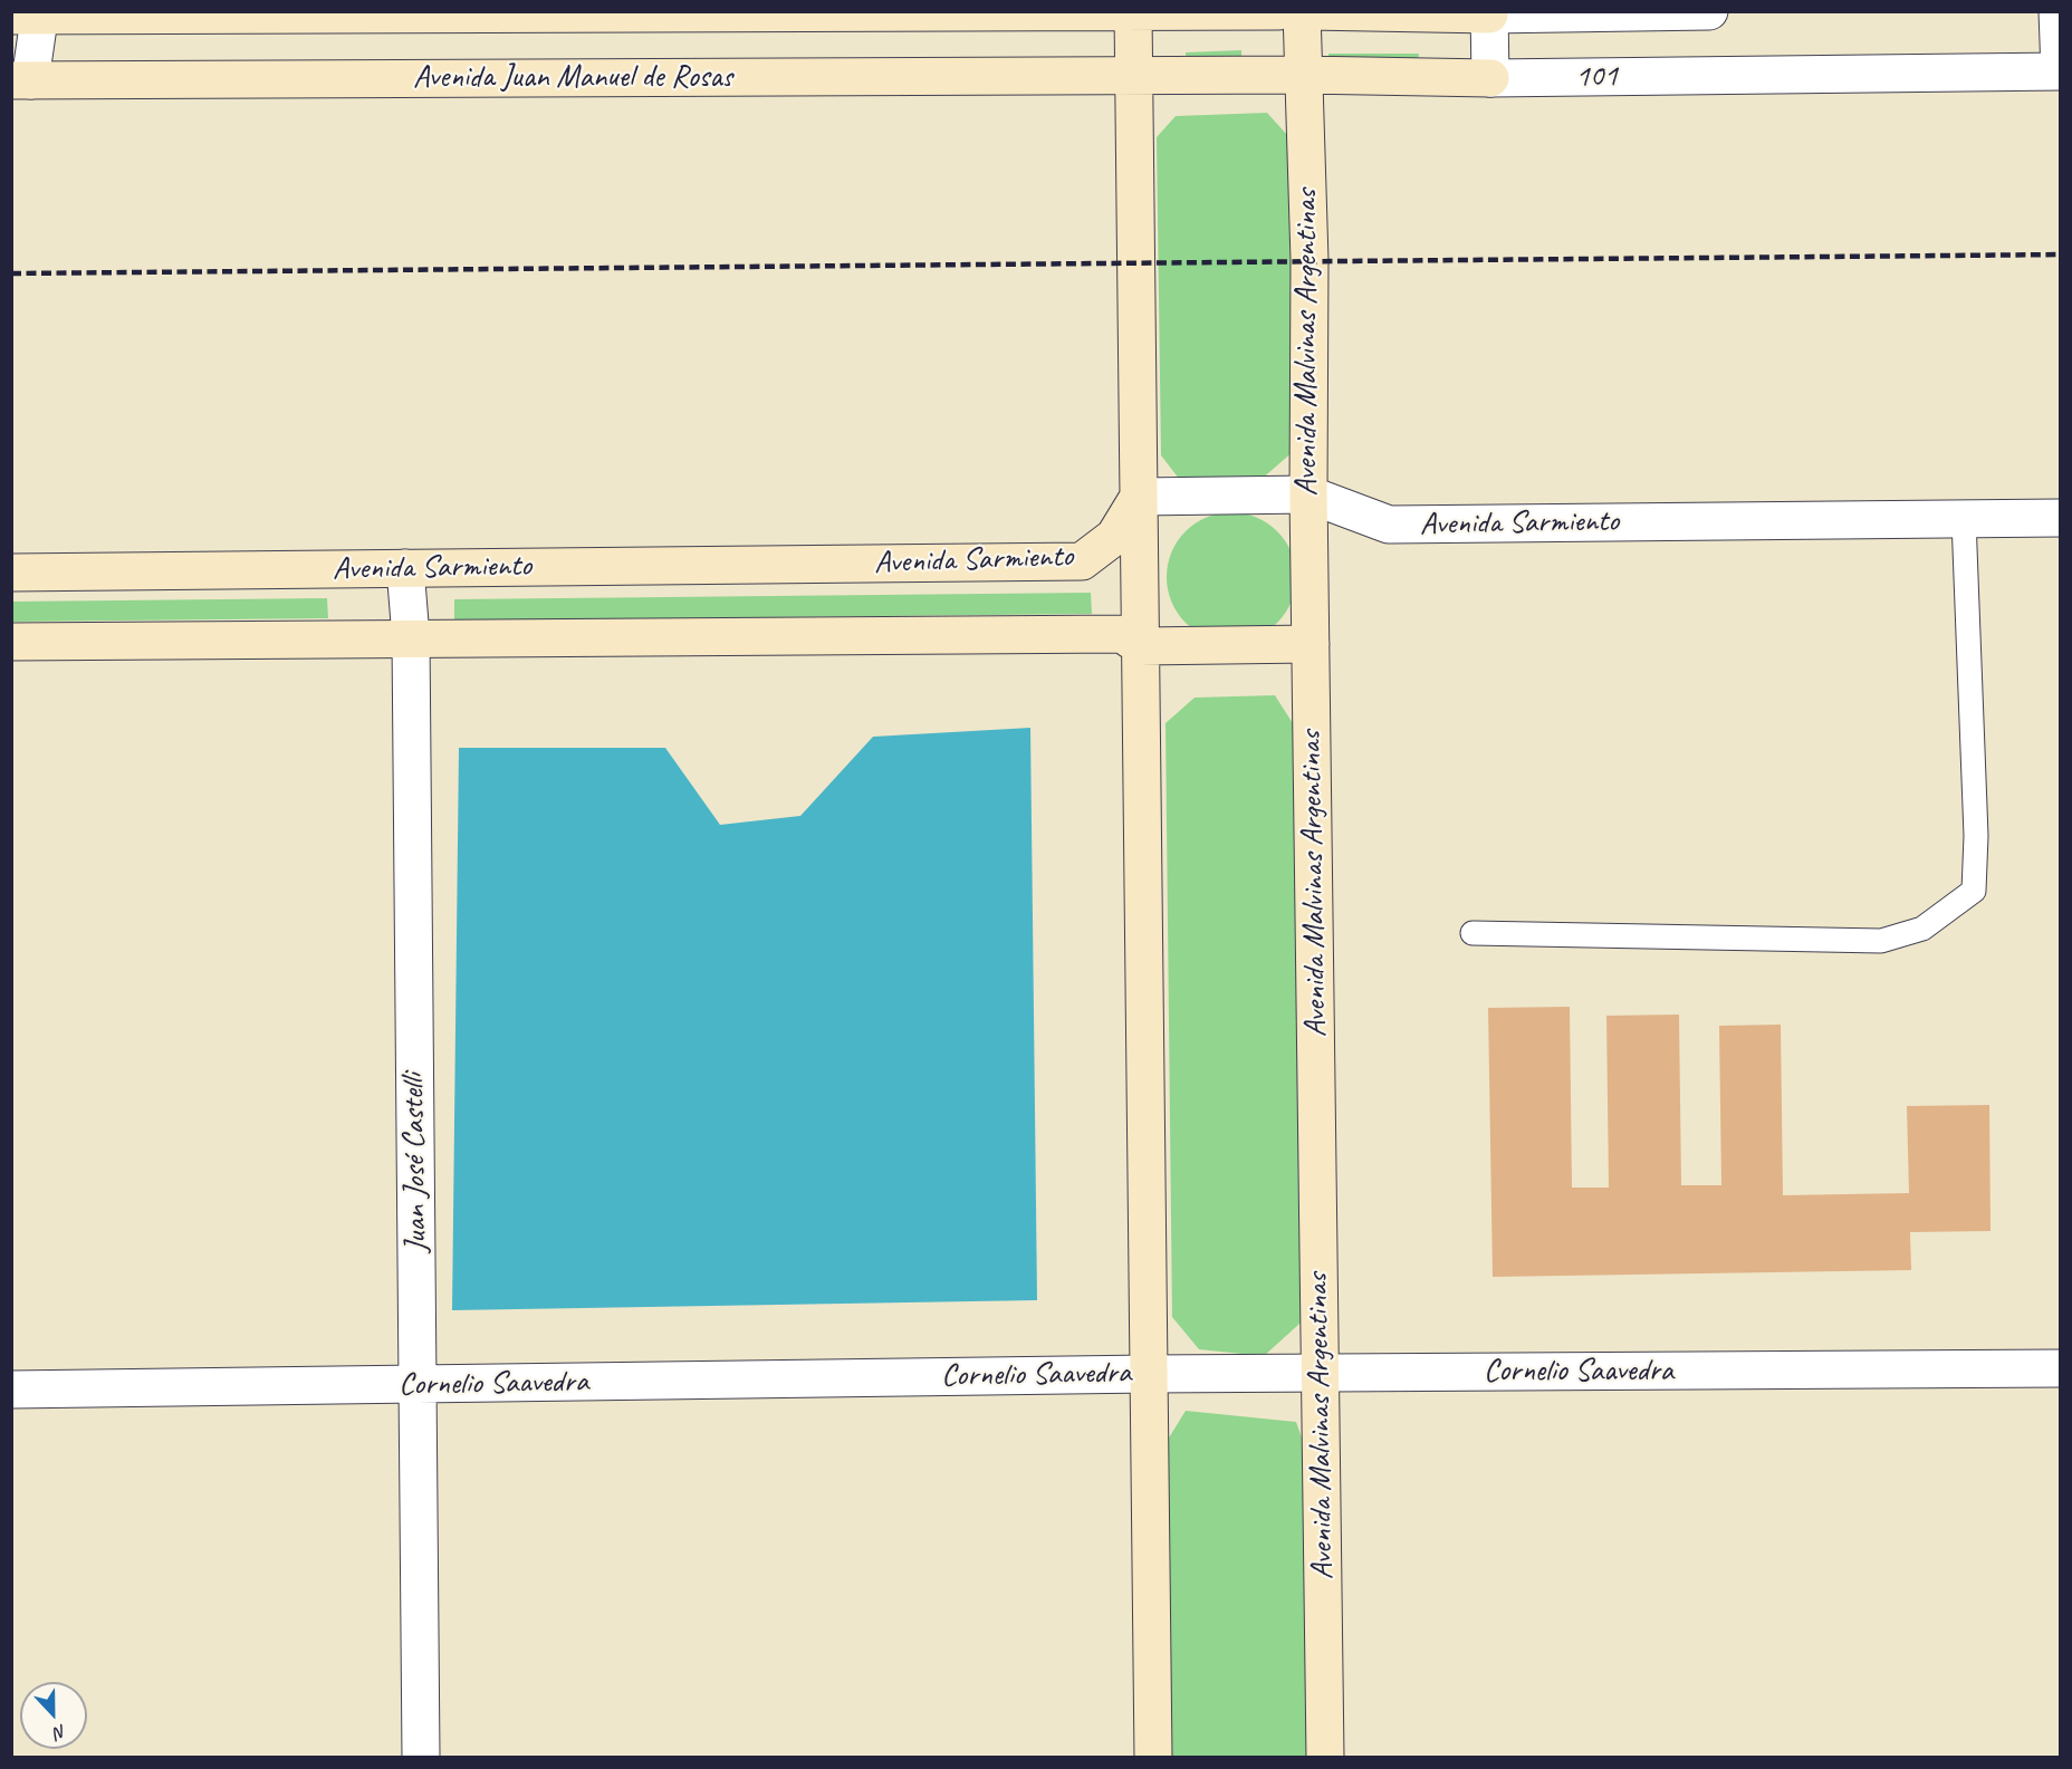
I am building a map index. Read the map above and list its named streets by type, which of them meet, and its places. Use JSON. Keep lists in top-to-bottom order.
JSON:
{
  "streets": {
    "main road": [
      "101",
      "Avenida Juan Manuel de Rosas",
      "Avenida Malvinas Argentinas",
      "Avenida Sarmiento"
    ],
    "street": ["Juan José Castelli", "Cornelio Saavedra"]
  },
  "crossings": [
    ["101", "Avenida Juan Manuel de Rosas"],
    ["101", "Avenida Malvinas Argentinas"],
    ["Avenida Malvinas Argentinas", "Avenida Sarmiento"],
    ["Avenida Malvinas Argentinas", "Cornelio Saavedra"],
    ["Avenida Sarmiento", "Juan José Castelli"],
    ["Juan José Castelli", "Cornelio Saavedra"]
  ],
  "north": "bottom"
}
